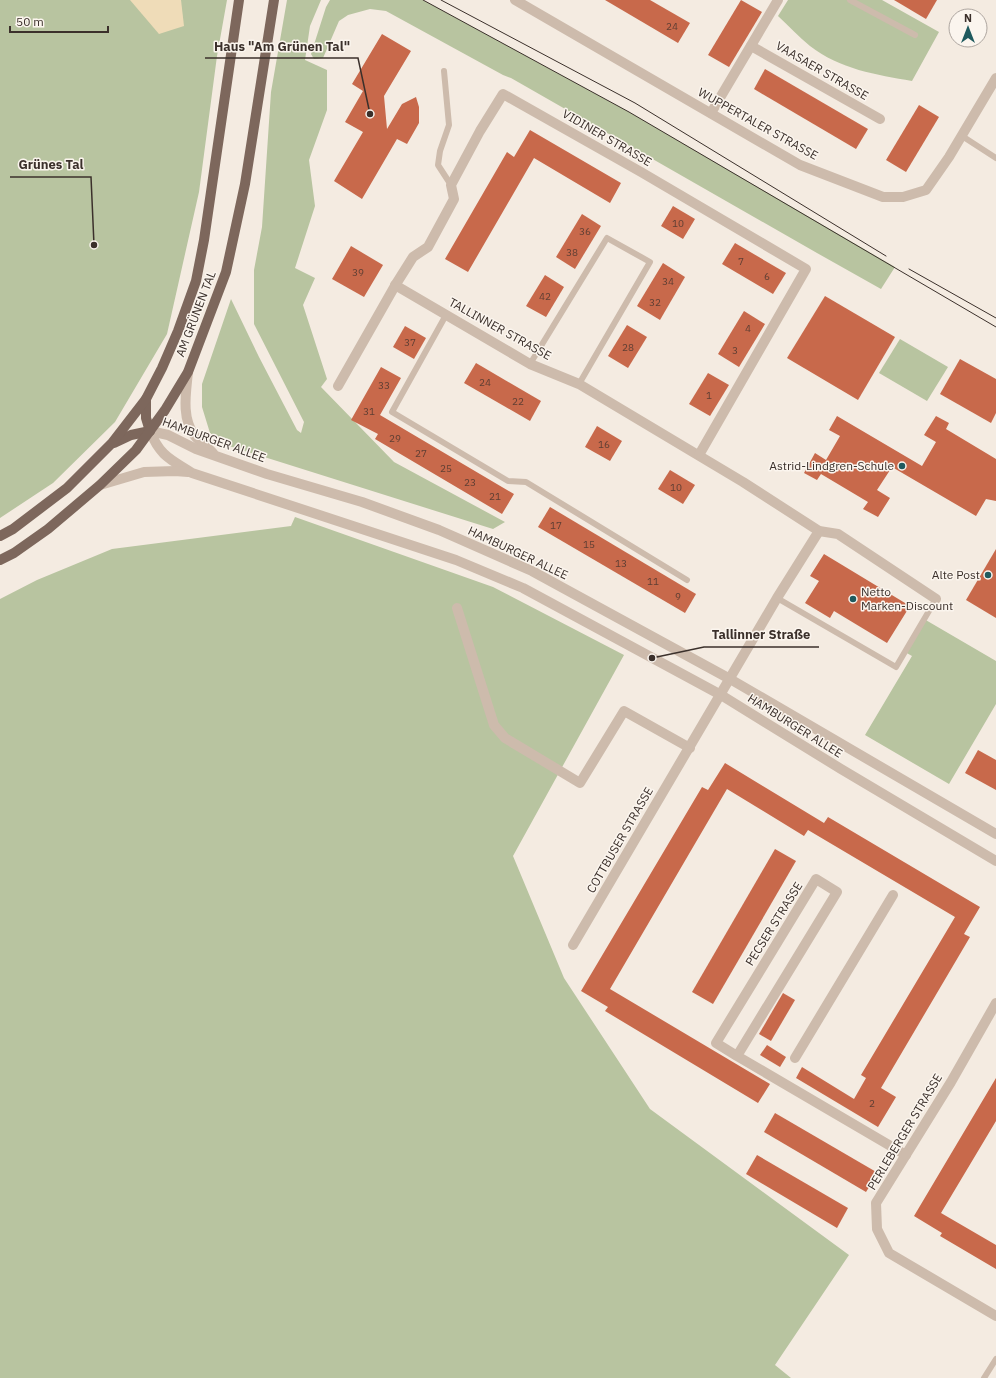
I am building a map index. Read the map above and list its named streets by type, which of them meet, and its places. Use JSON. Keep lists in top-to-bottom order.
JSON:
{
  "streets": {
    "main road": ["AM GRÜNEN TAL"],
    "street": [
      "VAASAER STRASSE",
      "WUPPERTALER STRASSE",
      "VIDINER STRASSE",
      "TALLINNER STRASSE",
      "HAMBURGER ALLEE",
      "COTTBUSER STRASSE",
      "PECSER STRASSE",
      "PERLEBERGER STRASSE"
    ]
  },
  "crossings": [
    ["VIDINER STRASSE", "TALLINNER STRASSE"],
    ["AM GRÜNEN TAL", "HAMBURGER ALLEE"],
    ["HAMBURGER ALLEE", "COTTBUSER STRASSE"],
    ["PECSER STRASSE", "PERLEBERGER STRASSE"]
  ],
  "places": [
    "Haus \"Am Grünen Tal\"",
    "Grünes Tal",
    "Astrid-Lindgren-Schule",
    "Alte Post",
    "Netto Marken-Discount",
    "Tallinner Straße"
  ],
  "house_numbers": [
    "24",
    "10",
    "36",
    "38",
    "7",
    "39",
    "6",
    "34",
    "42",
    "32",
    "4",
    "37",
    "28",
    "3",
    "24",
    "33",
    "1",
    "22",
    "31",
    "29",
    "16",
    "27",
    "25",
    "23",
    "10",
    "21",
    "17",
    "15",
    "13",
    "11",
    "9",
    "2"
  ],
  "scale_bar": "50 m",
  "north": "top"
}
